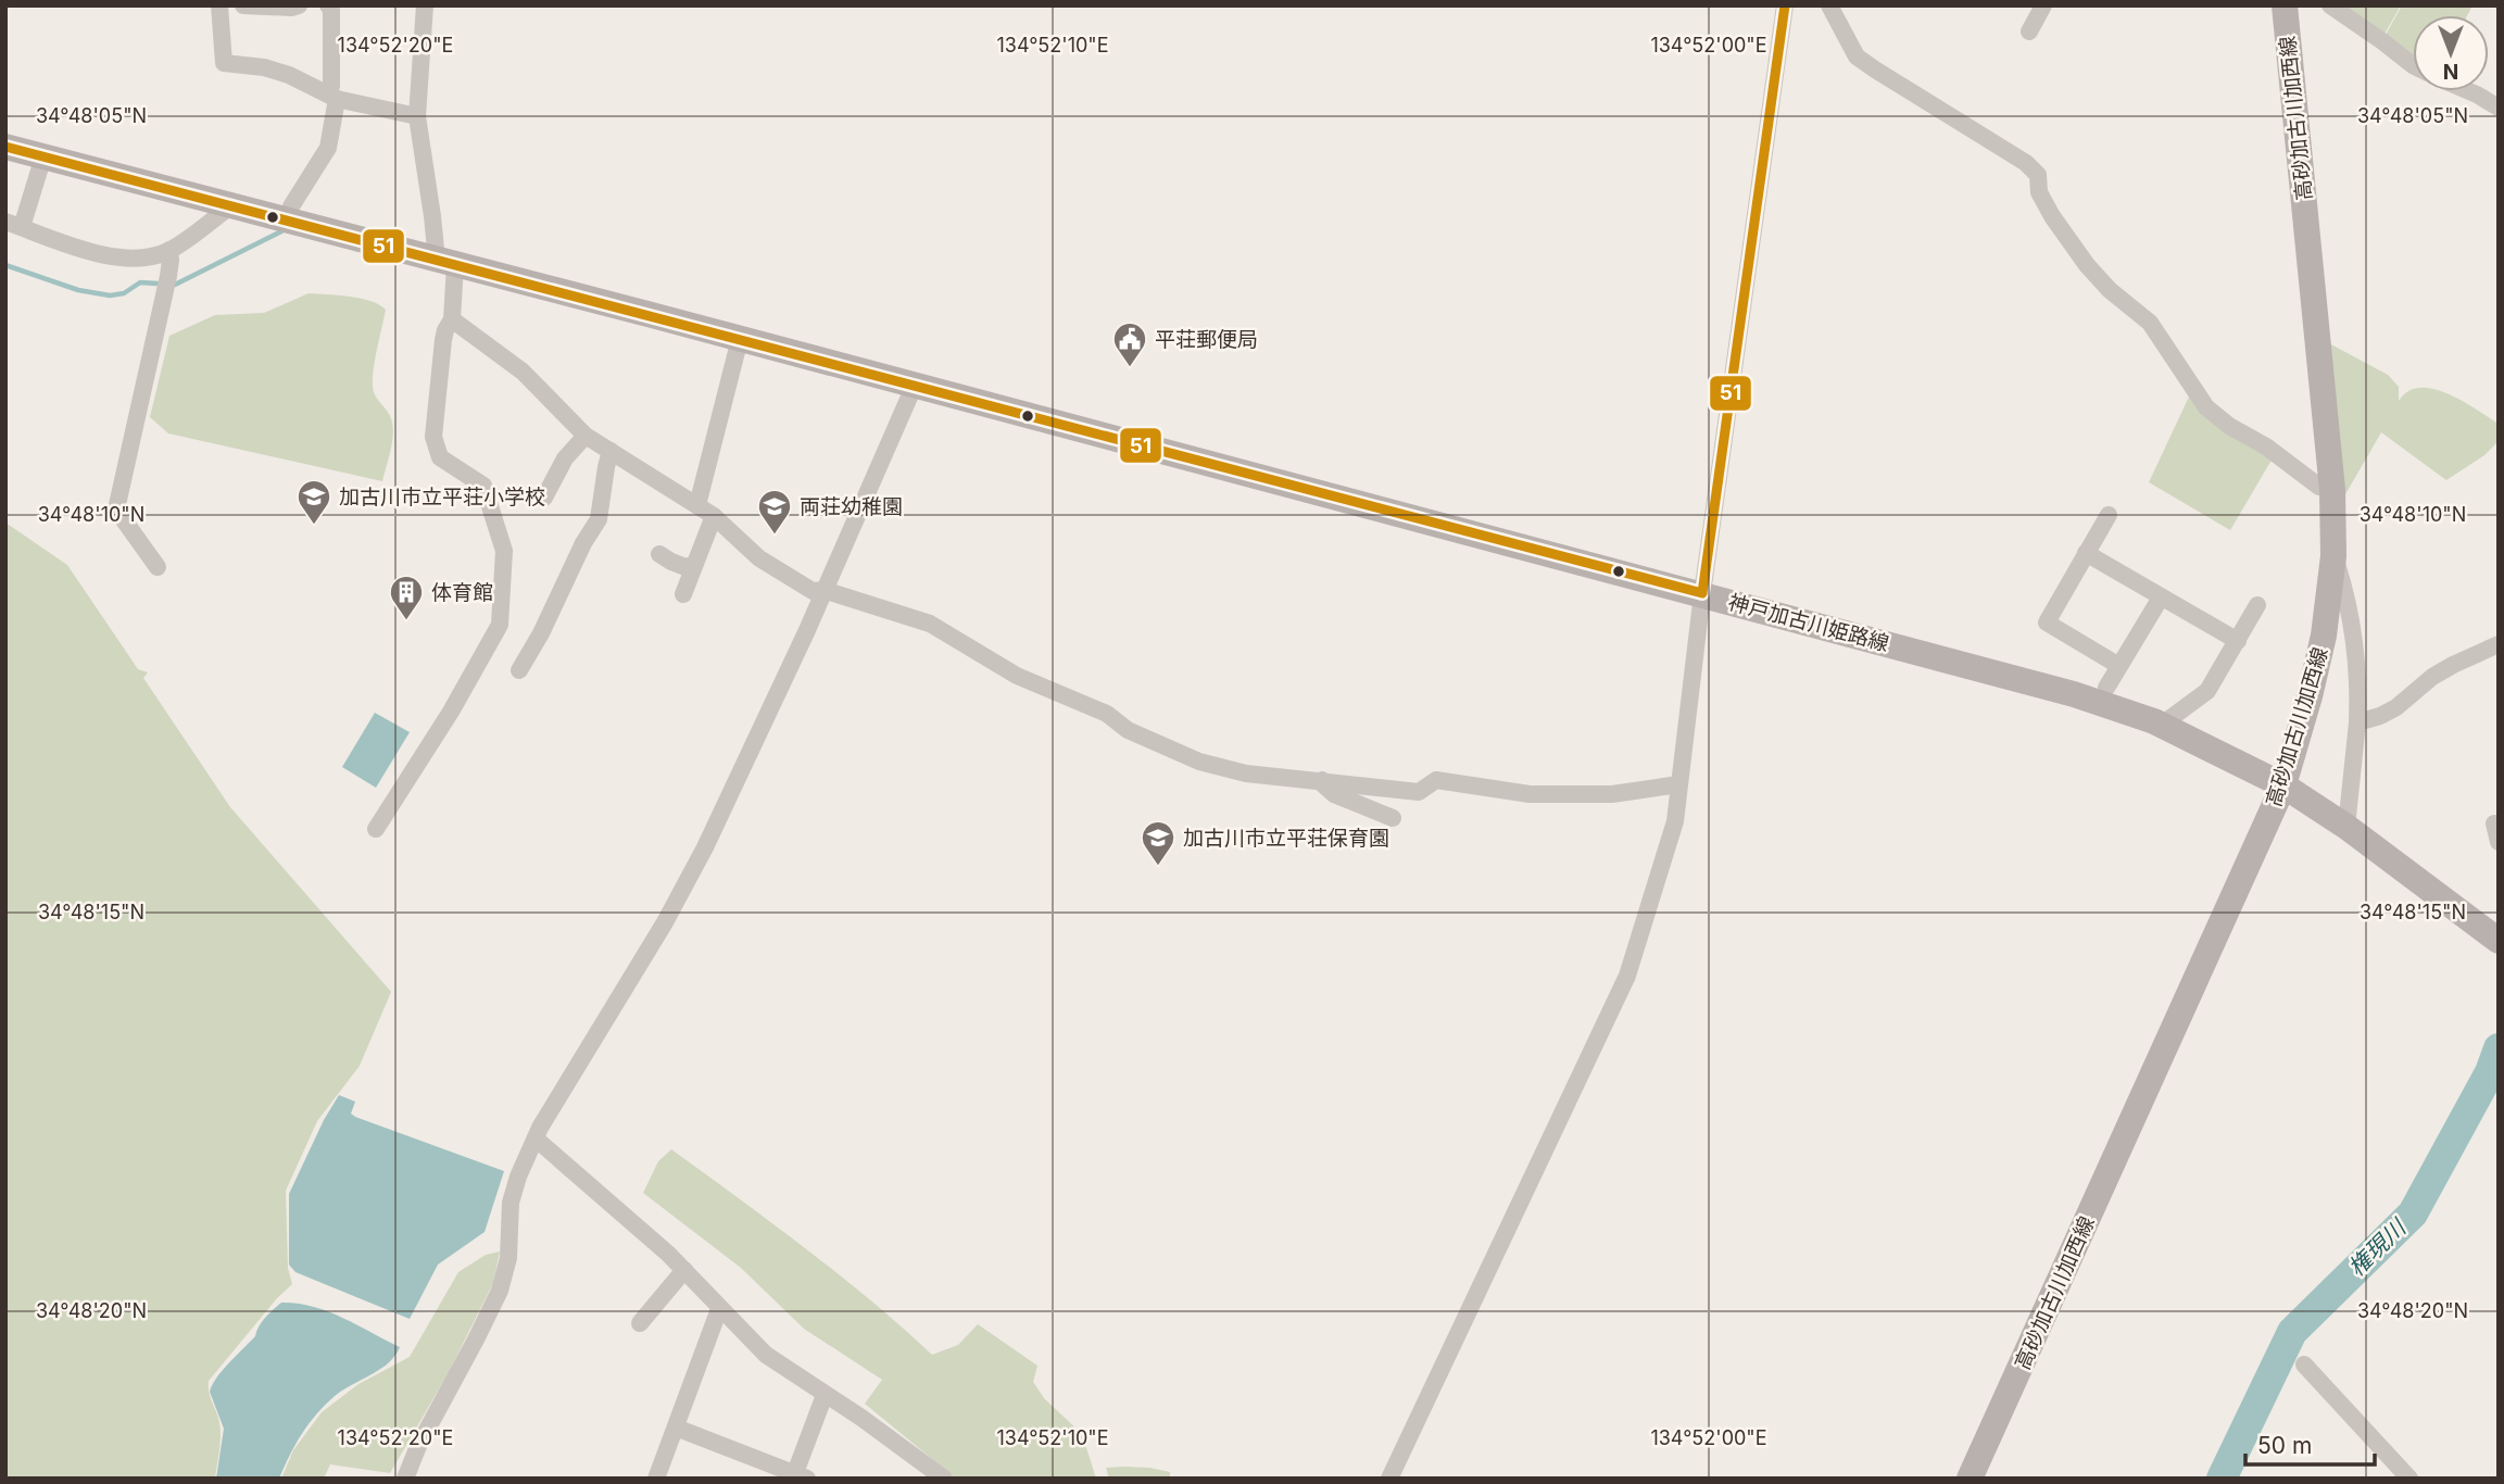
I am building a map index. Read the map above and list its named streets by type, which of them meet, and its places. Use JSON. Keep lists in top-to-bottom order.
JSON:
{
  "streets": {
    "main road": ["高砂加古川加西線", "神戸加古川姫路線"]
  },
  "crossings": [
    ["高砂加古川加西線", "神戸加古川姫路線"]
  ],
  "water": ["権現川"],
  "places": {
    "public building": ["平荘郵便局"],
    "school or university": ["加古川市立平荘小学校", "両荘幼稚園", "加古川市立平荘保育園"],
    "building": ["体育館"]
  },
  "lines": ["transit line 51"],
  "scale_bar": "50 m",
  "north": "bottom",
  "coordinates": [
    "134°52'20\"E",
    "134°52'10\"E",
    "134°52'00\"E",
    "34°48'05\"N",
    "34°48'10\"N",
    "34°48'15\"N",
    "34°48'20\"N"
  ]
}
